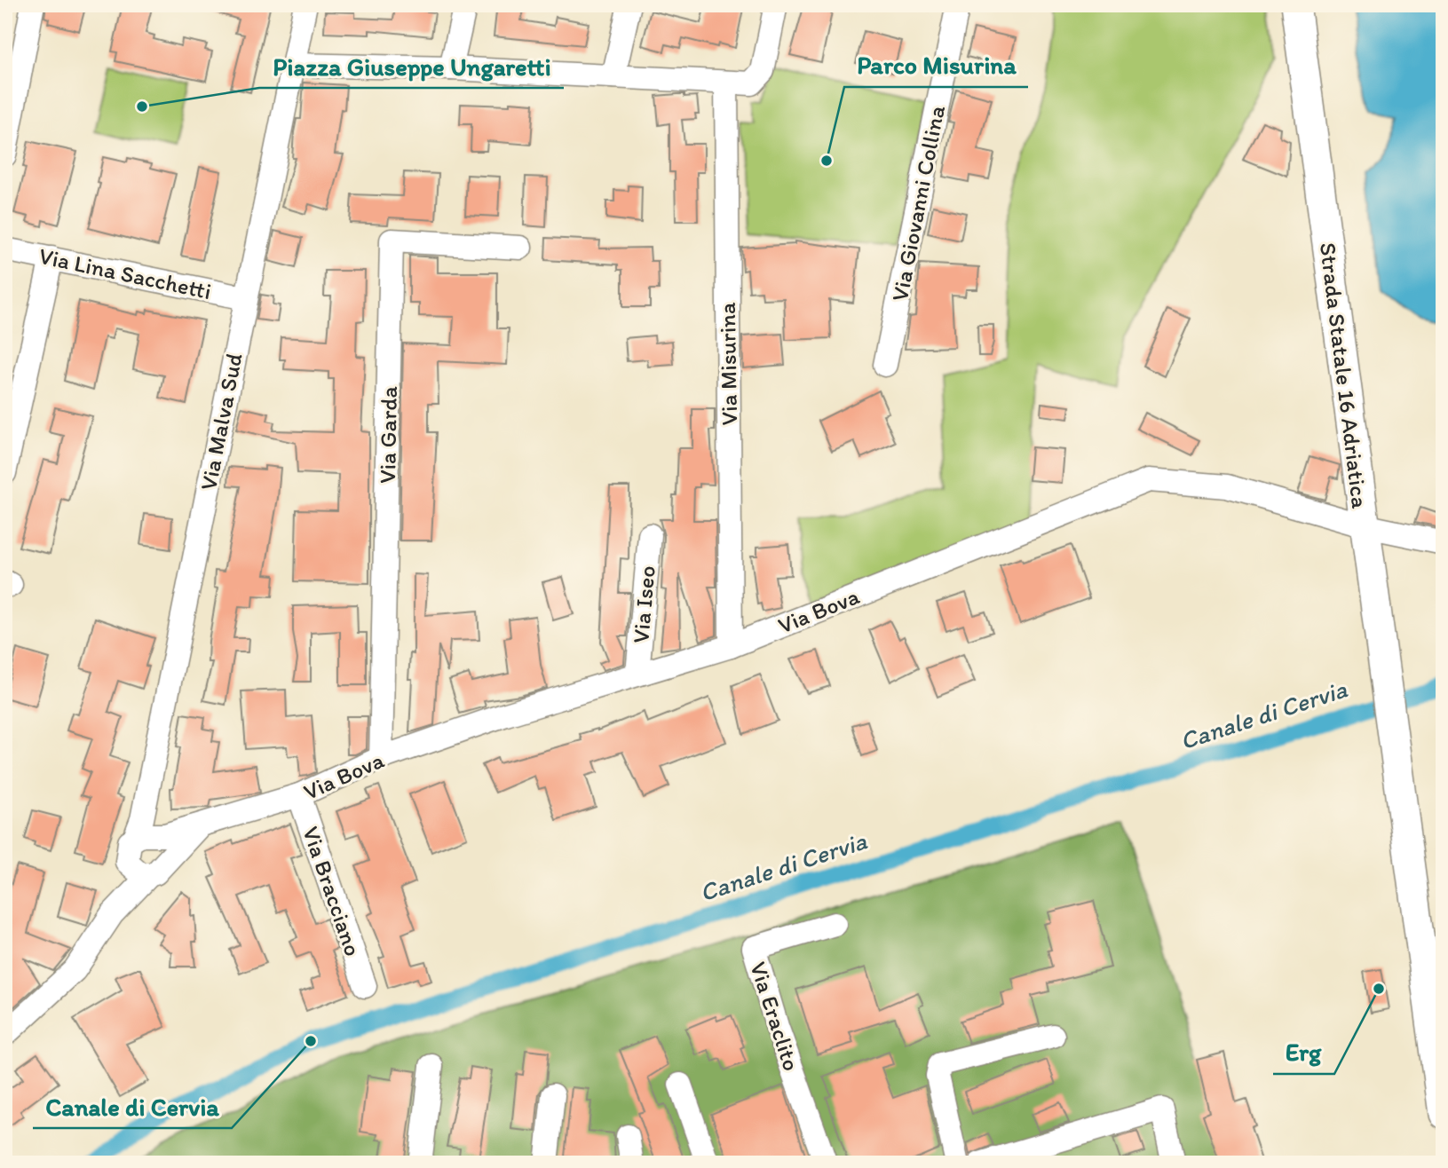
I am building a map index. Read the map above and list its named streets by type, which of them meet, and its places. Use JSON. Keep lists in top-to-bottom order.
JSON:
{
  "streets": {
    "main road": ["Strada Statale 16 Adriatica"],
    "street": [
      "Via Giovanni Collina",
      "Via Lina Sacchetti",
      "Via Misurina",
      "Via Malva Sud",
      "Via Garda",
      "Via Iseo",
      "Via Bova",
      "Via Bracciano",
      "Via Eraclito"
    ]
  },
  "crossings": [
    ["Via Lina Sacchetti", "Via Malva Sud"],
    ["Via Misurina", "Via Bova"],
    ["Strada Statale 16 Adriatica", "Via Bova"],
    ["Via Malva Sud", "Via Bova"],
    ["Via Garda", "Via Bova"],
    ["Via Iseo", "Via Bova"],
    ["Via Bova", "Via Bracciano"]
  ],
  "water": ["Canale di Cervia"],
  "places": [
    "Piazza Giuseppe Ungaretti",
    "Parco Misurina",
    "Erg",
    "Canale di Cervia"
  ]
}
